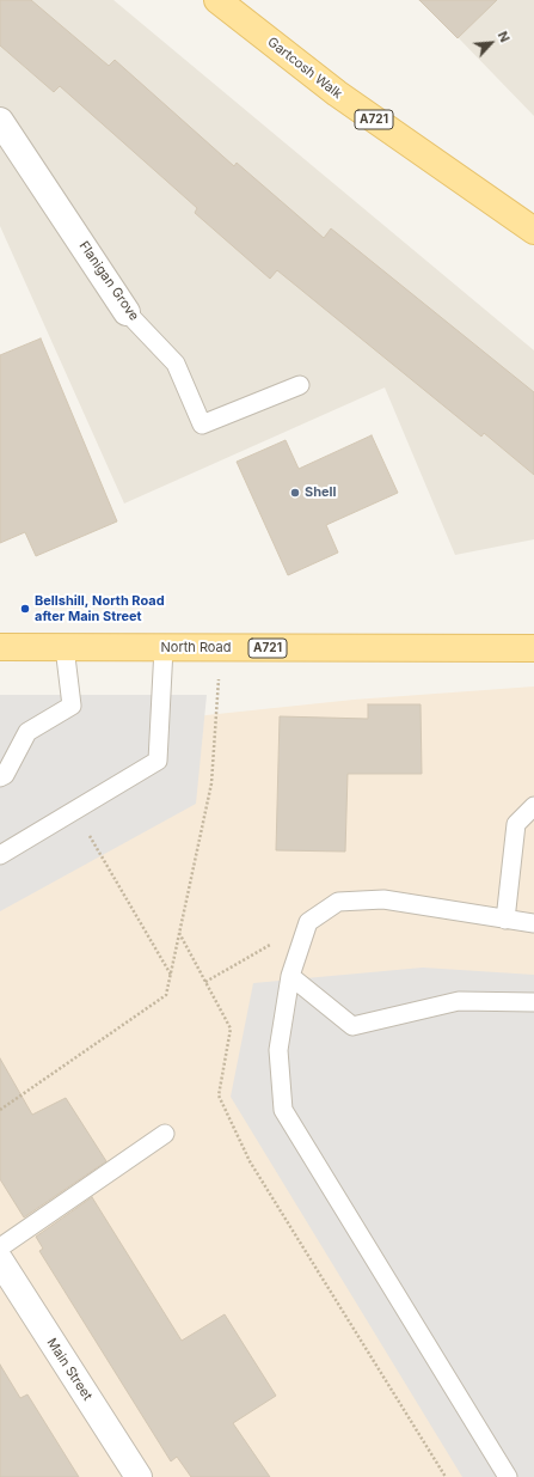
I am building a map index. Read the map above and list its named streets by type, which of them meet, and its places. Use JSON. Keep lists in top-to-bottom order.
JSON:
{
  "streets": {
    "main road": ["Gartcosh Walk", "A721", "North Road"],
    "street": ["Flanigan Grove", "Main Street"]
  },
  "places": ["Shell", "Bellshill, North Road after Main Street"],
  "north": "top right"
}
